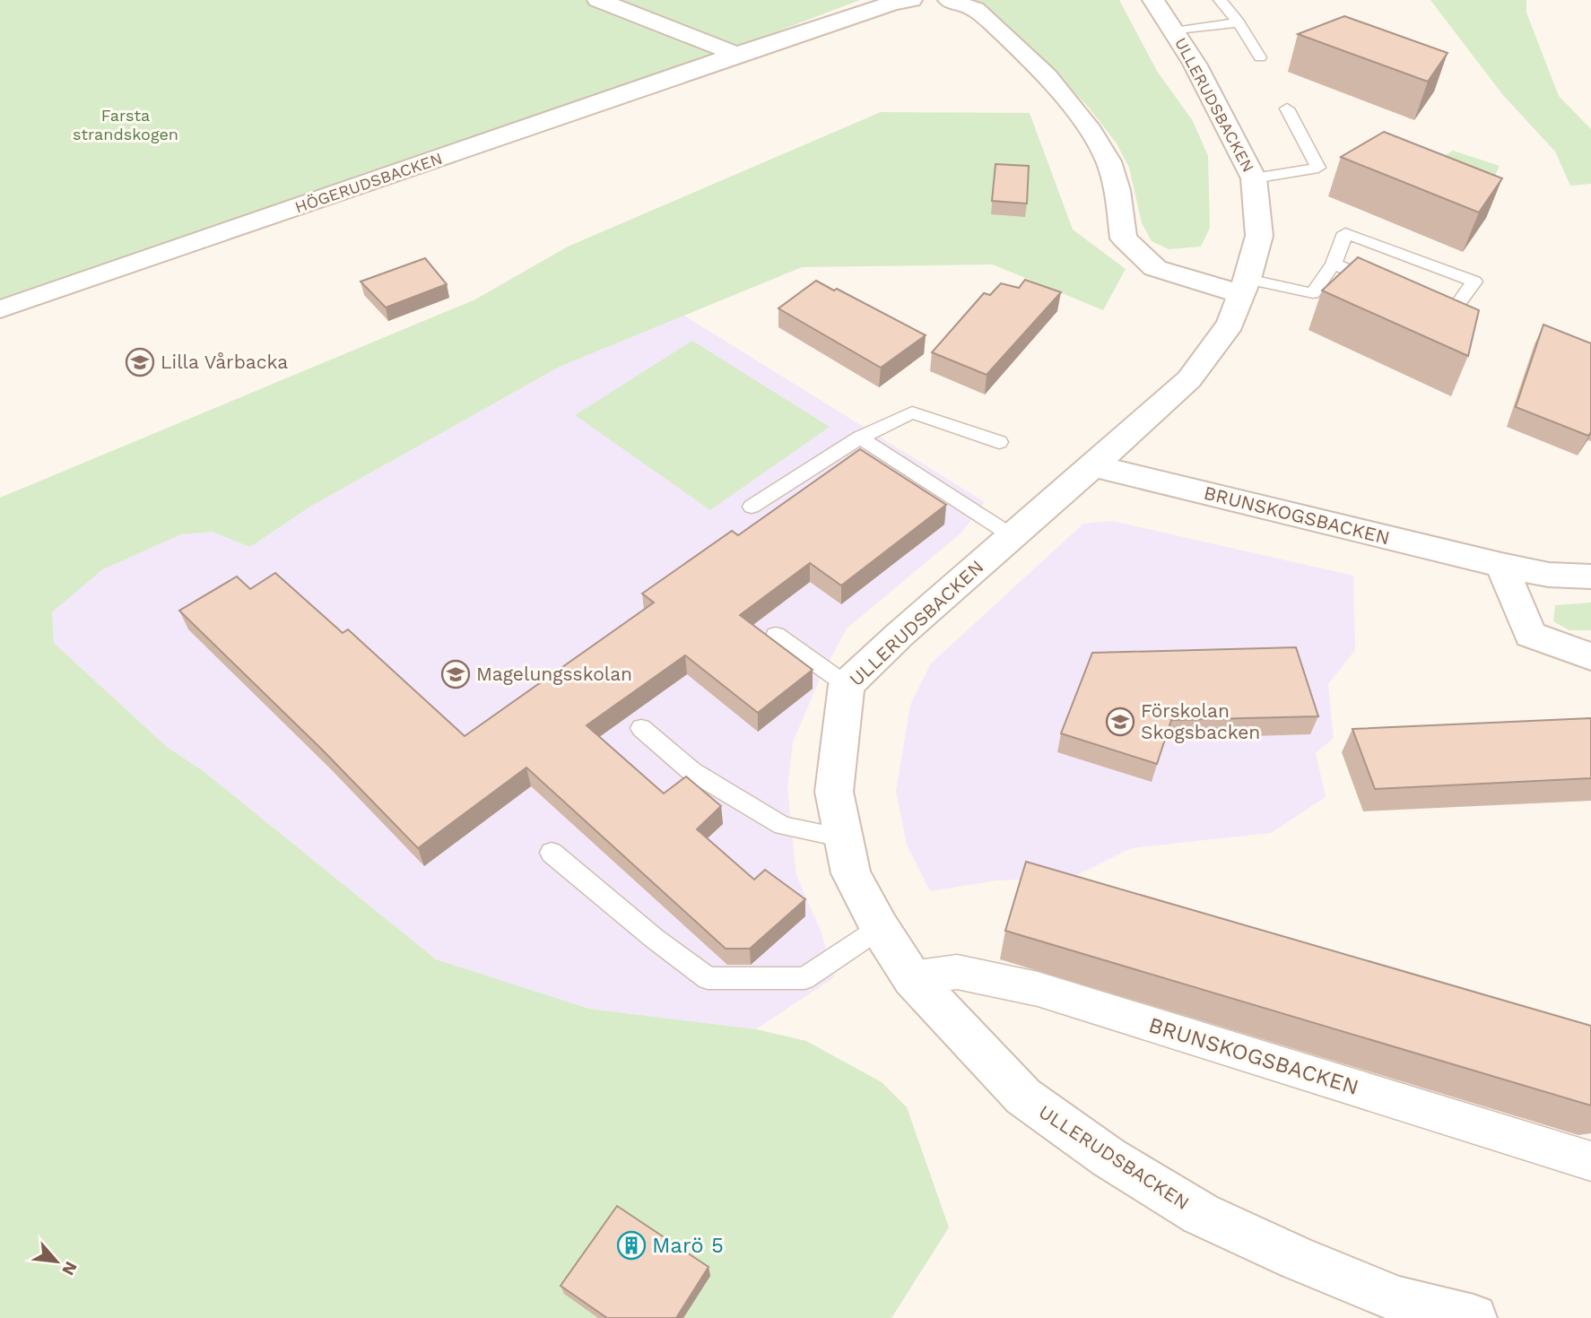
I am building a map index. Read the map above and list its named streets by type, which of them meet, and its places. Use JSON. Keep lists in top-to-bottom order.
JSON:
{
  "streets": {
    "street": ["ULLERUDSBACKEN", "HÖGERUDSBACKEN", "BRUNSKOGSBACKEN"]
  },
  "crossings": [
    ["ULLERUDSBACKEN", "BRUNSKOGSBACKEN"]
  ],
  "parks": ["Farsta strandskogen"],
  "places": {
    "school or university": ["Lilla Vårbacka", "Magelungsskolan", "Förskolan Skogsbacken"],
    "building": ["Marö 5"]
  },
  "north": "bottom right"
}
